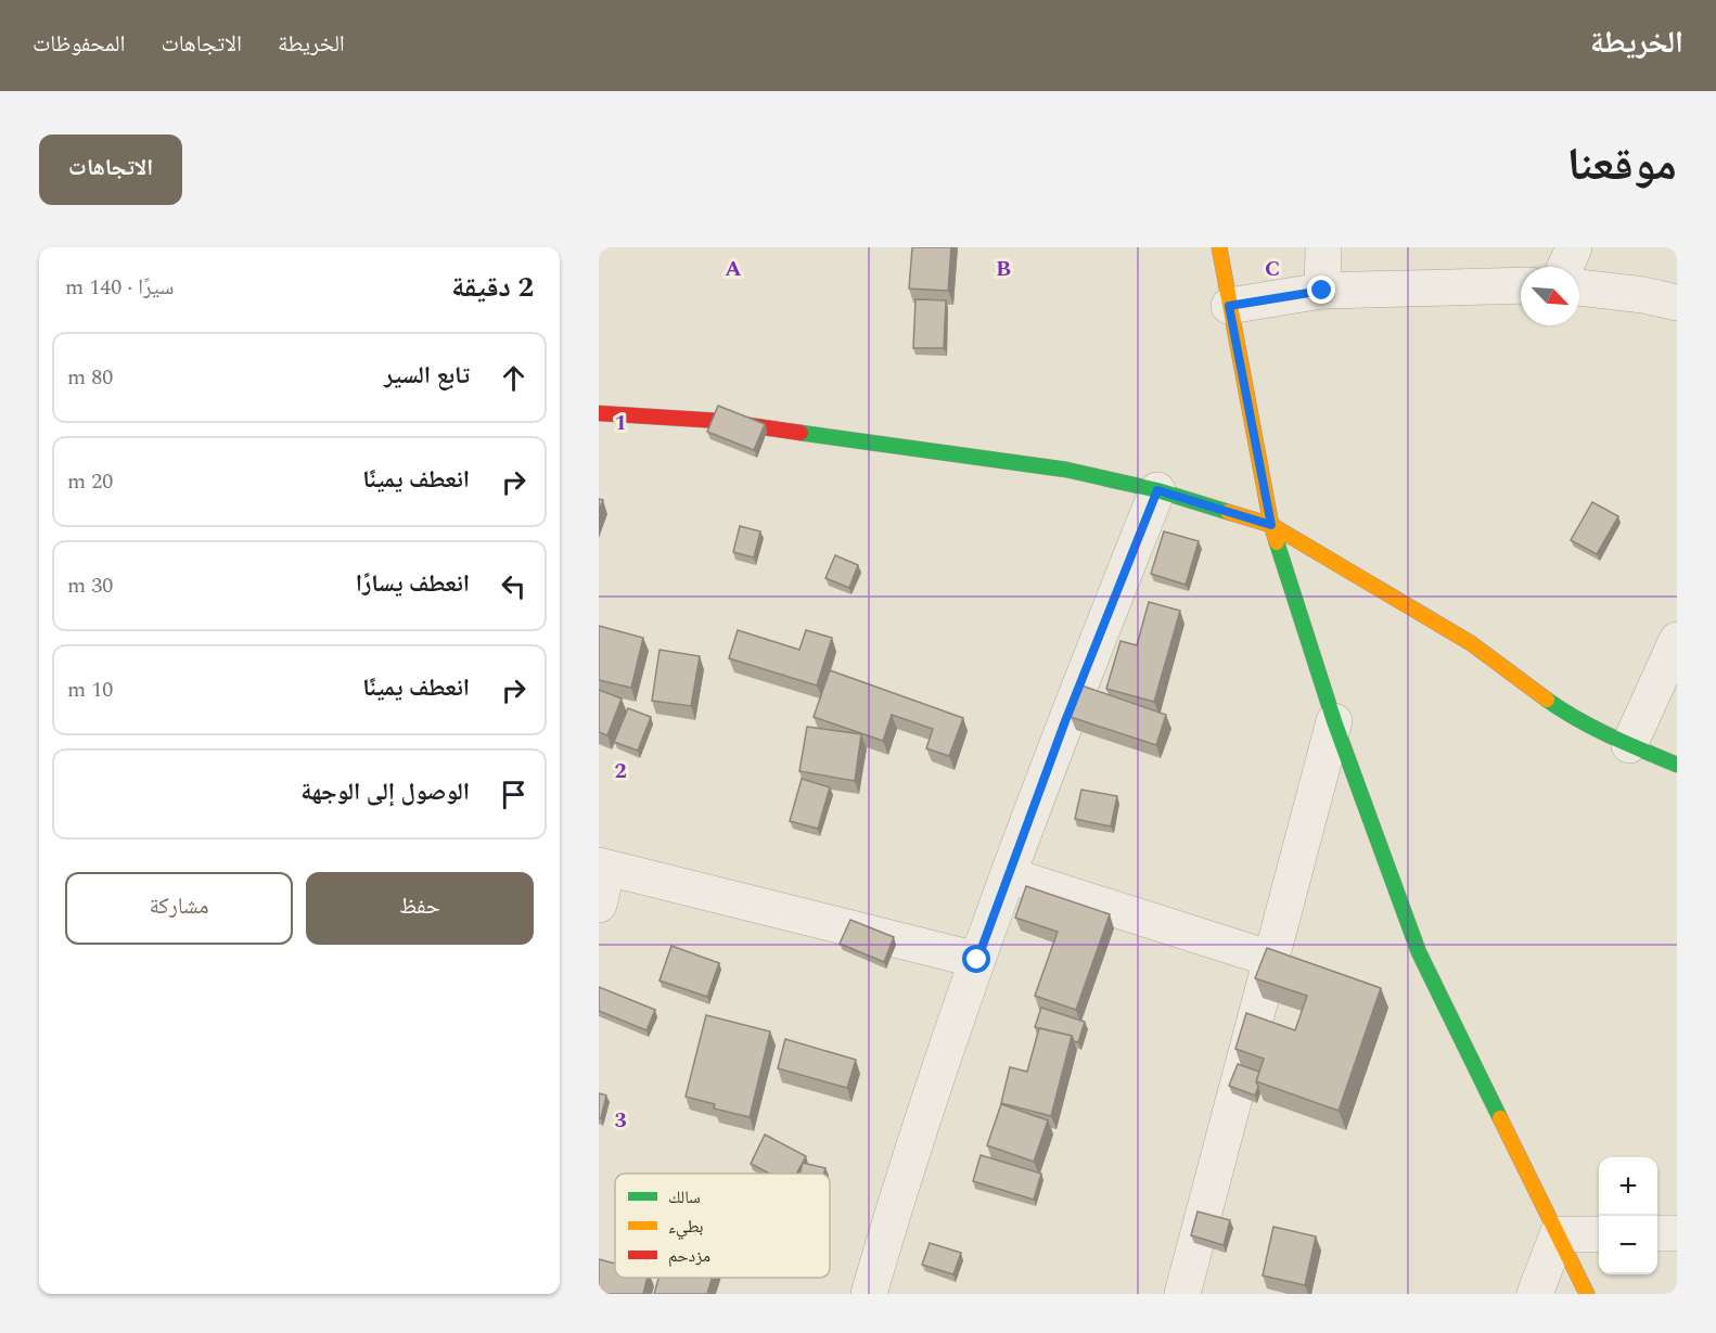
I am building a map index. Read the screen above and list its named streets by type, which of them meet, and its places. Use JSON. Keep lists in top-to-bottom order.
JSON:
{
  "legend": ["سالك", "بطيء", "مزدحم"],
  "north": "bottom right",
  "page": {
    "header": "الخريطة",
    "nav": ["الخريطة", "الاتجاهات", "المحفوظات"],
    "title": "موقعنا",
    "buttons": [
      "الاتجاهات",
      ["حفظ", "مشاركة"]
    ],
    "heading": ["2 دقيقة", "سيرًا · 140 m"],
    "list": [
      ["تابع السير", "80 m"],
      ["انعطف يمينًا", "20 m"],
      ["انعطف يسارًا", "30 m"],
      ["انعطف يمينًا", "10 m"],
      "الوصول إلى الوجهة"
    ],
    "map_buttons": ["+", "−"]
  },
  "grid": {
    "columns": ["A", "B", "C"],
    "rows": ["1", "2", "3"]
  }
}
